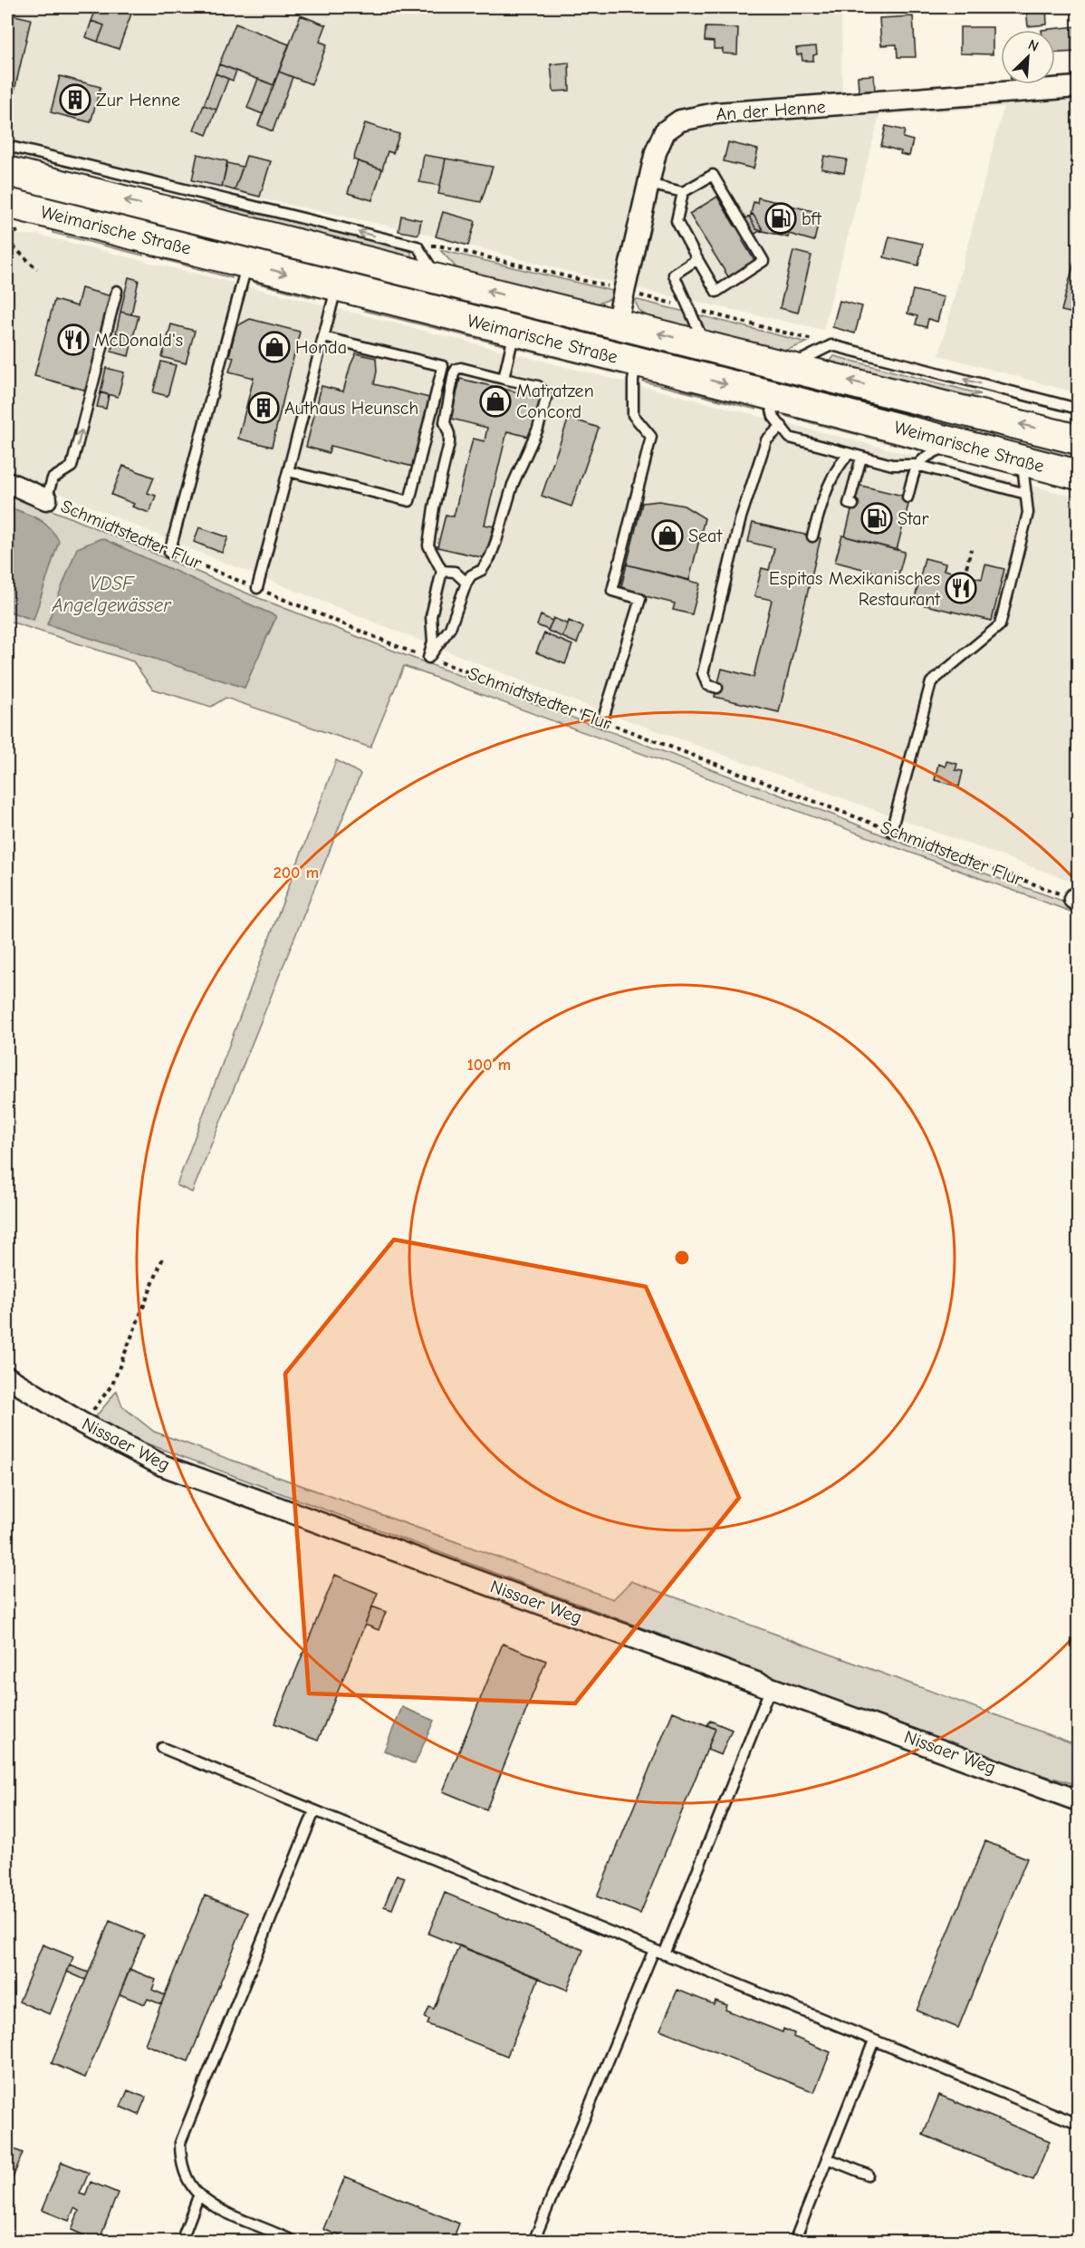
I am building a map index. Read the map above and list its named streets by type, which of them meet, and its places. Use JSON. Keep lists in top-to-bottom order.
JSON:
{
  "streets": {
    "main road": ["Weimarische Straße"],
    "street": ["An der Henne", "Schmidtstedter Flur", "Nissaer Weg"]
  },
  "crossings": [
    ["An der Henne", "Weimarische Straße"]
  ],
  "water": ["VDSF Angelgewässer"],
  "places": {
    "building": ["Zur Henne", "Authaus Heunsch"],
    "fuel station": ["bft", "Star"],
    "restaurant": ["McDonald's", "Espitas Mexikanisches Restaurant"],
    "shop": ["Honda", "Matratzen Concord", "Seat"]
  },
  "north": "top right",
  "rings": ["200 m", "100 m"]
}
